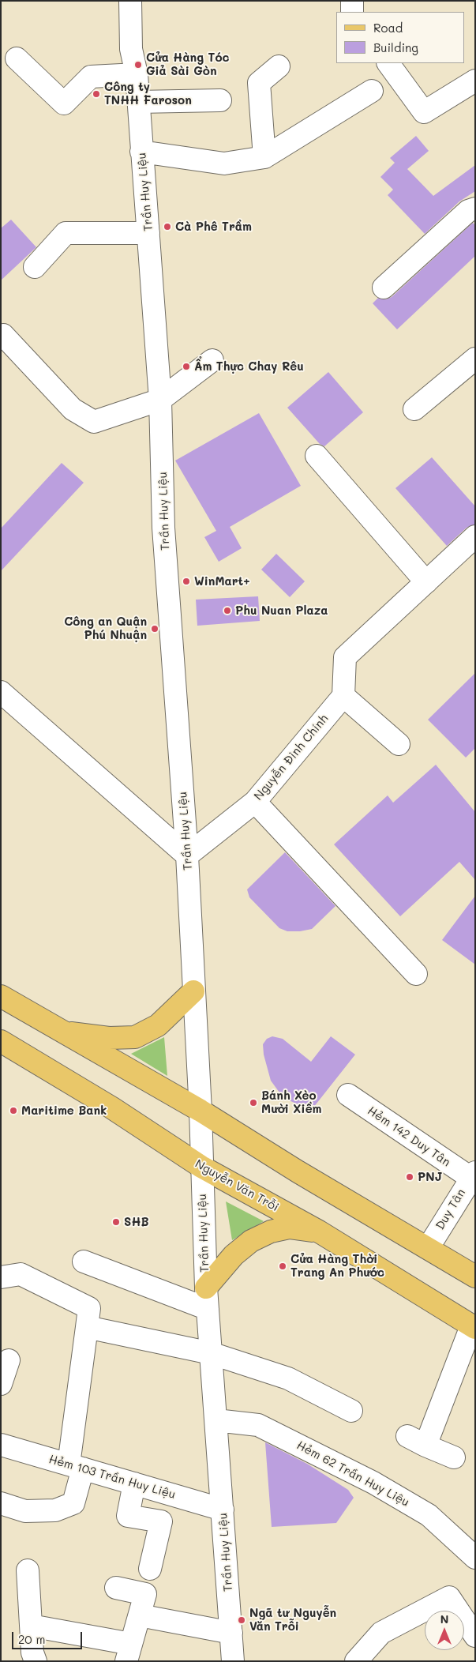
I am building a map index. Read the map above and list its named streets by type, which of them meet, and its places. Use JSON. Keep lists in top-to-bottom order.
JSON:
{
  "streets": {
    "main road": ["Nguyễn Văn Trỗi"],
    "street": [
      "Trần Huy Liệu",
      "Nguyễn Đình Chính",
      "Hẻm 142 Duy Tân",
      "Duy Tân",
      "Hẻm 62 Trần Huy Liệu",
      "Hẻm 103 Trần Huy Liệu"
    ]
  },
  "crossings": [
    ["Trần Huy Liệu", "Nguyễn Đình Chính"],
    ["Trần Huy Liệu", "Nguyễn Văn Trỗi"],
    ["Trần Huy Liệu", "Hẻm 62 Trần Huy Liệu"],
    ["Trần Huy Liệu", "Hẻm 103 Trần Huy Liệu"],
    ["Hẻm 142 Duy Tân", "Duy Tân"]
  ],
  "places": [
    "Cửa Hàng Tóc Giả Sài Gòn",
    "Công ty TNHH Faroson",
    "Cà Phê Trầm",
    "Ẩm Thực Chay Rêu",
    "WinMart+",
    "Phu Nuan Plaza",
    "Công an Quận Phú Nhuận",
    "Bánh Xèo Mười Xiềm",
    "Maritime Bank",
    "PNJ",
    "SHB",
    "Cửa Hàng Thời Trang An Phước",
    "Ngã tư Nguyễn Văn Trỗi"
  ],
  "legend": ["Road", "Building"],
  "scale_bar": "20 m",
  "north": "top"
}
